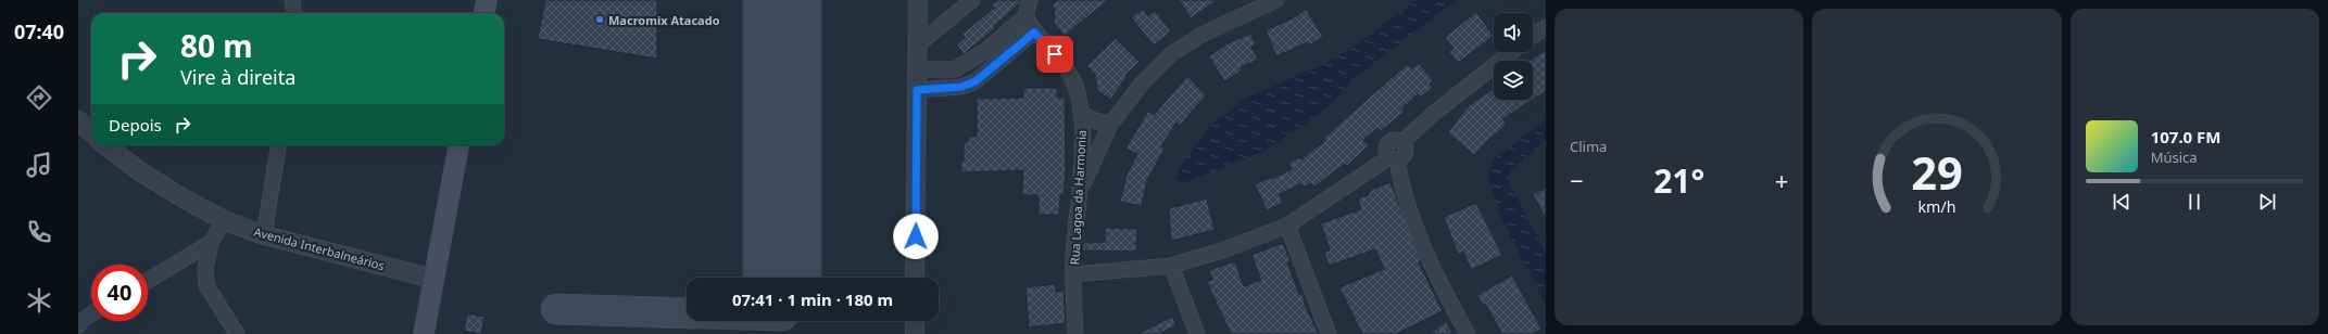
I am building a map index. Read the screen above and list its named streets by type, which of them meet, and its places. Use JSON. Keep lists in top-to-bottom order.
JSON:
{
  "streets": {
    "street": ["Rua Lagoa da Harmonia", "Avenida Interbalneários"]
  },
  "places": ["Macromix Atacado"],
  "page": {
    "tabs": "07:40",
    "tile": "Clima",
    "turn": ["80 m", "Vire à direita"],
    "then": "Depois",
    "song": ["107.0 FM", "Música"],
    "heat": ["−", "21°", "+"],
    "limit": "40",
    "trip": "07:41 · 1 min · 180 m",
    "gauge": ["29", "km/h"]
  }
}
